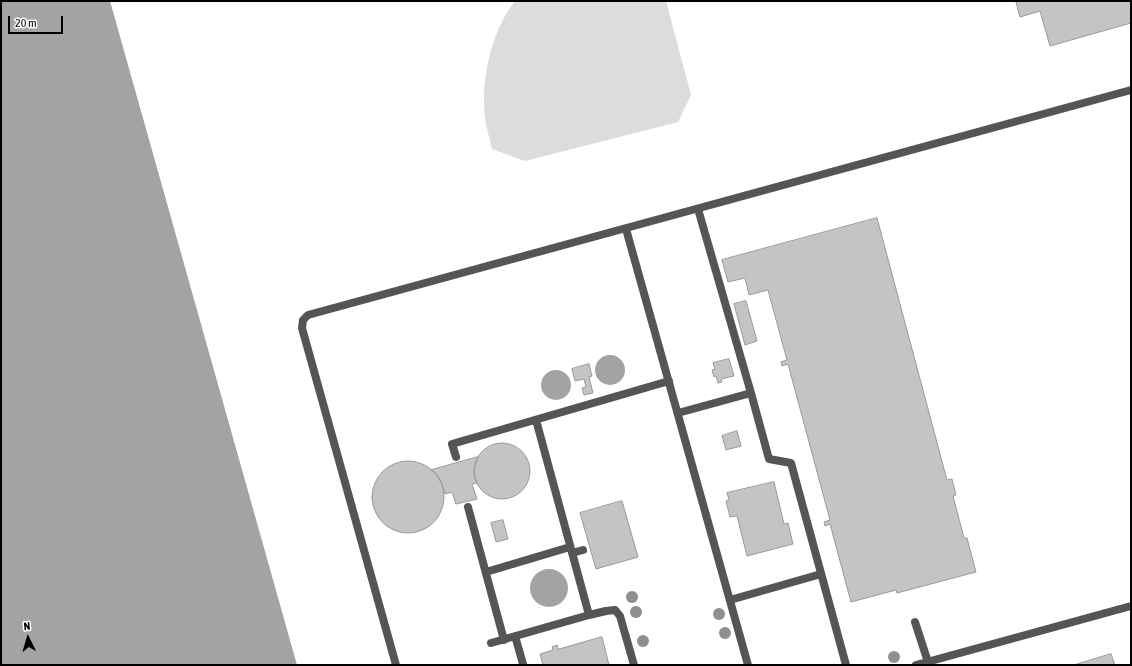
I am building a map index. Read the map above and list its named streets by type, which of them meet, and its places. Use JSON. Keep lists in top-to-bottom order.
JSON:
{
  "scale_bar": "20 m",
  "north": "top"
}
